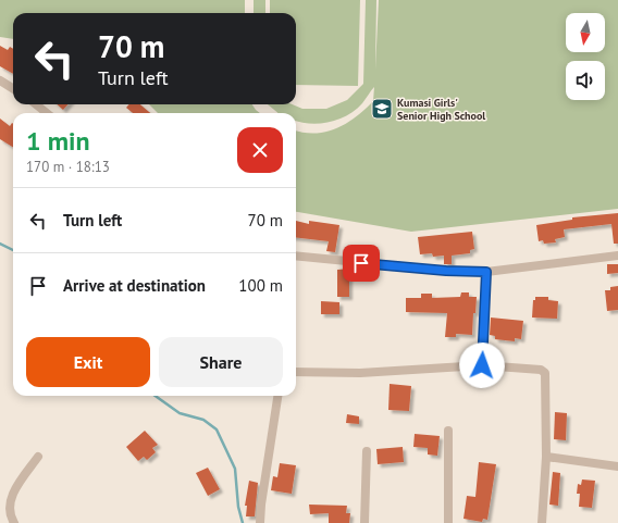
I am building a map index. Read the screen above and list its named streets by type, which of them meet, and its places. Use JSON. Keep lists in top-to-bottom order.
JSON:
{
  "places": {
    "school or university": ["Kumasi Girls' Senior High School"]
  },
  "north": "bottom",
  "page": {
    "turn": ["70 m", "Turn left"],
    "heading": ["1 min", "170 m · 18:13"],
    "list": [
      {
        "name": "Turn left",
        "value": "70 m"
      },
      {
        "name": "Arrive at destination",
        "value": "100 m"
      }
    ],
    "buttons": ["Exit", "Share"]
  }
}
